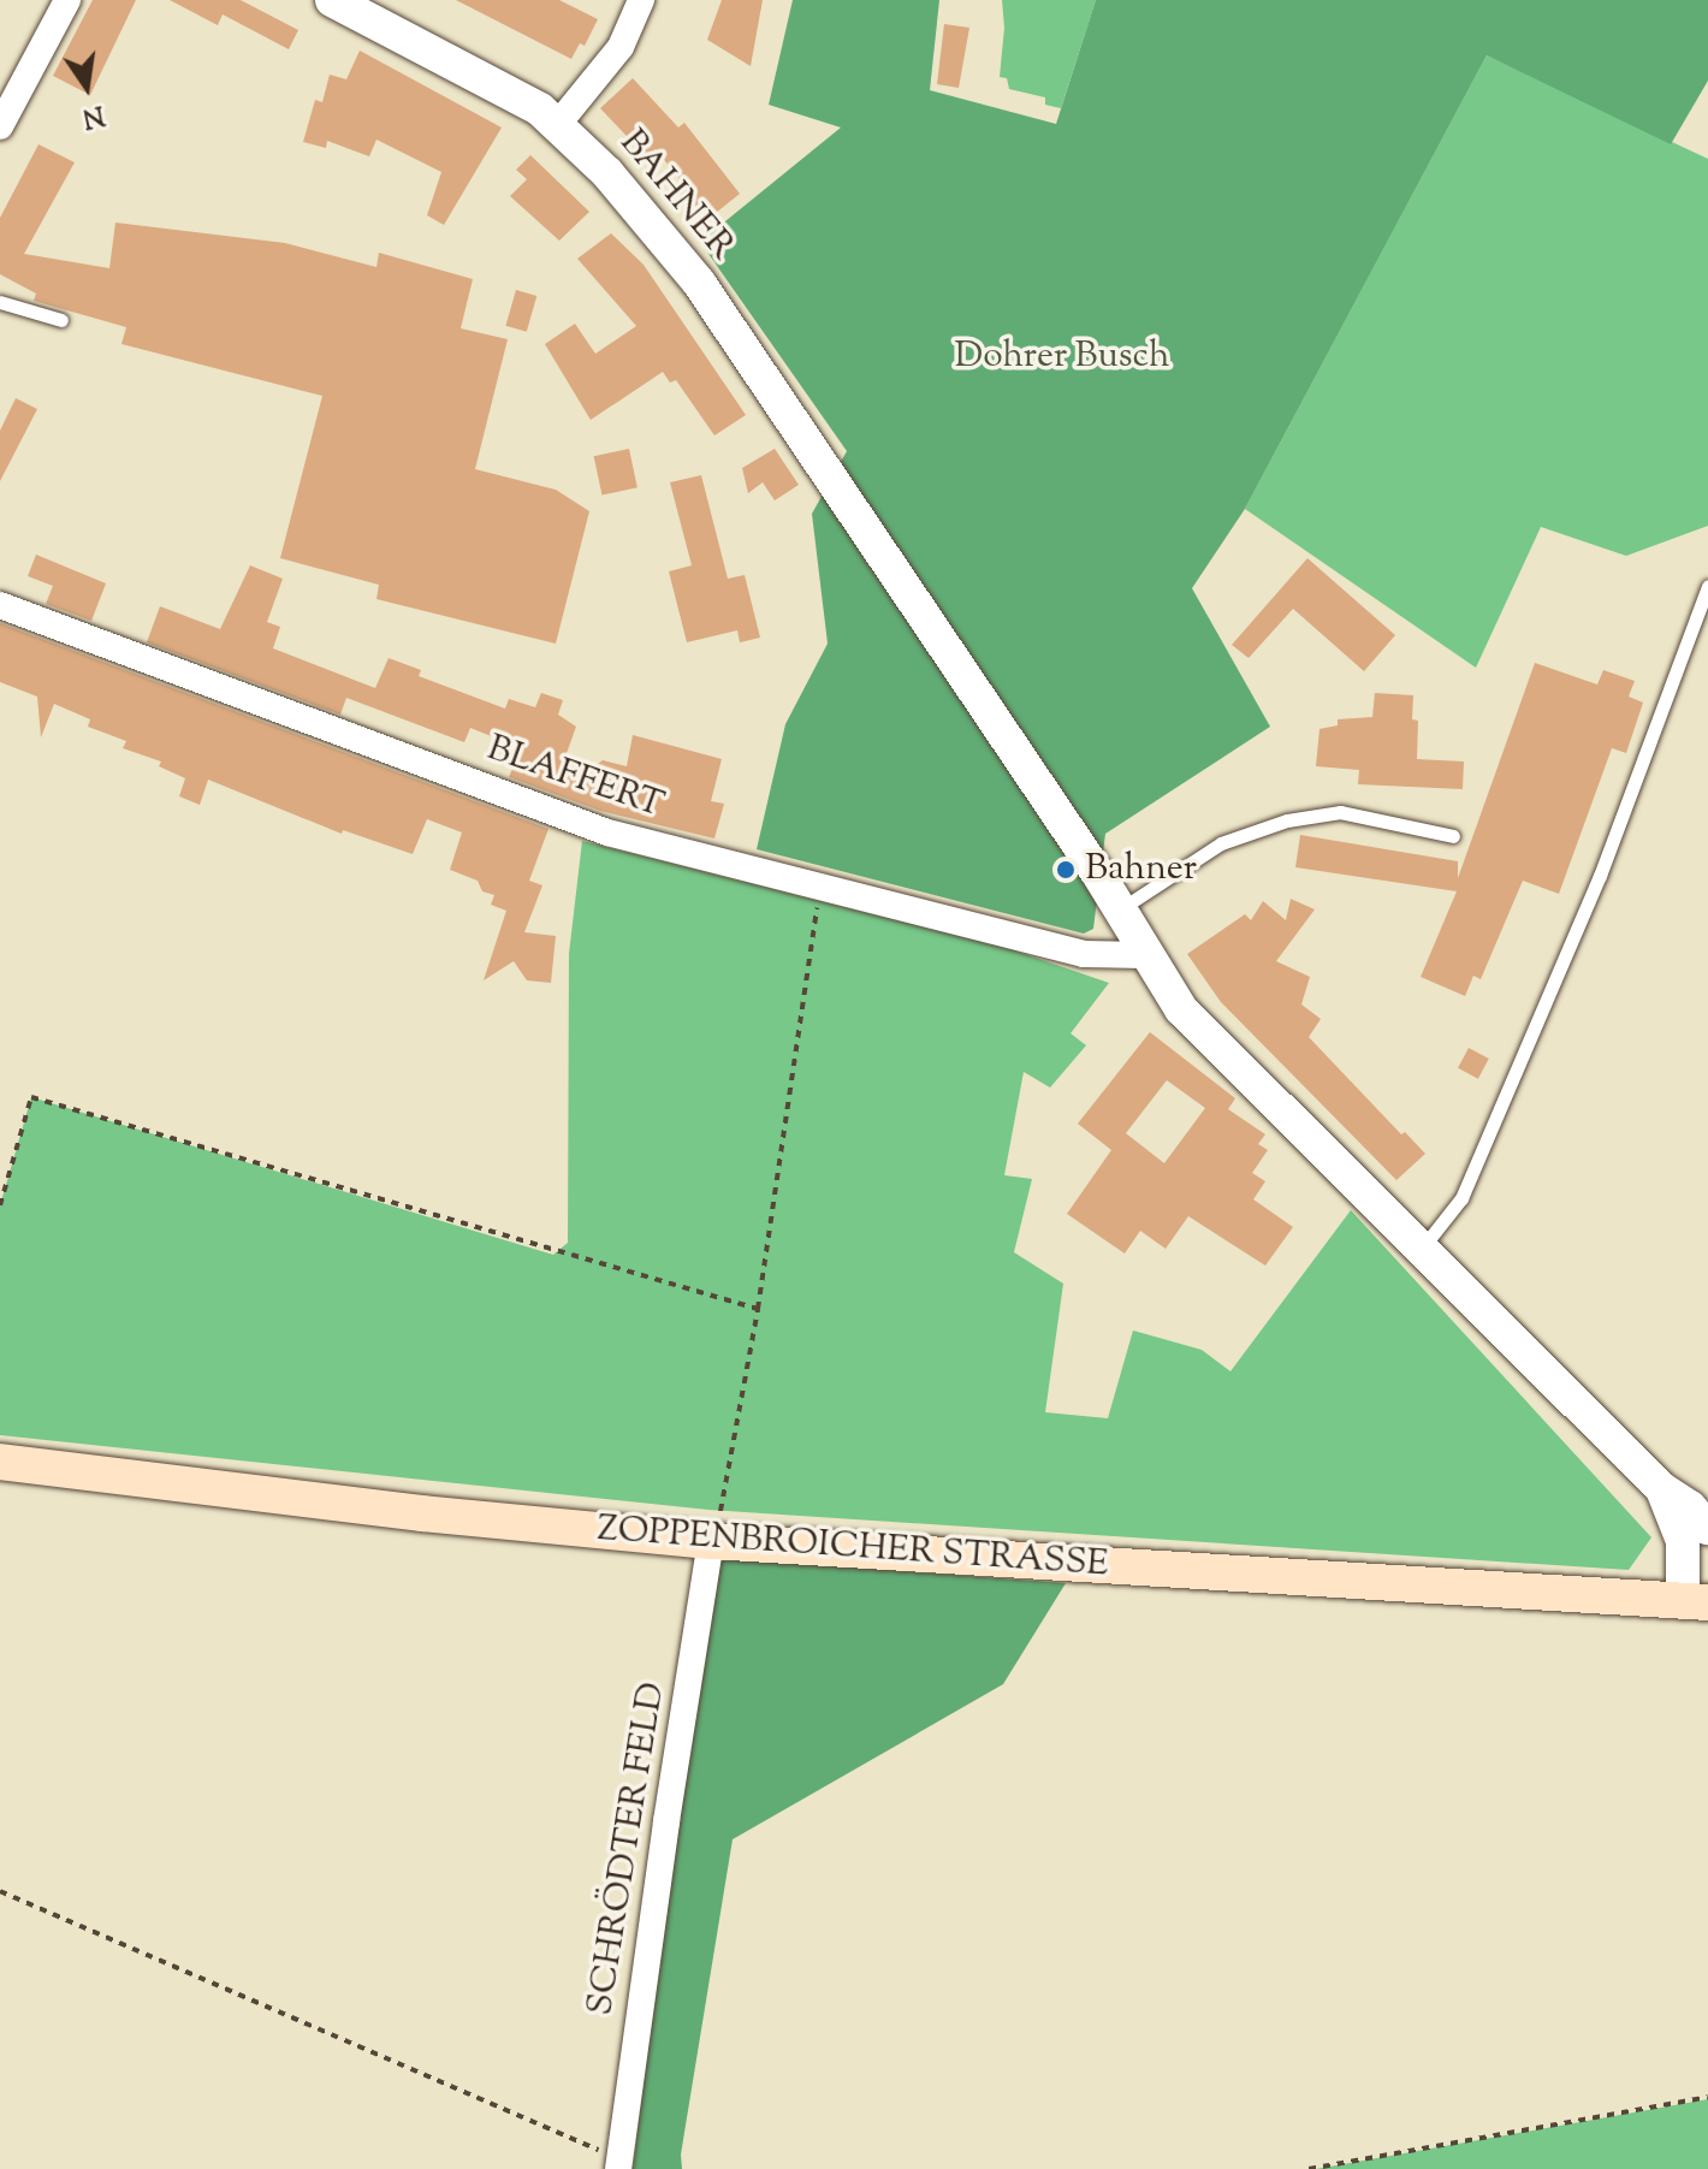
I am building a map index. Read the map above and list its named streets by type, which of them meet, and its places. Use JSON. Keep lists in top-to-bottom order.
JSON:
{
  "streets": {
    "main road": ["ZOPPENBROICHER STRASSE"],
    "street": ["BAHNER", "BLAFFERT", "SCHRÖDTER FELD"]
  },
  "crossings": [
    ["BAHNER", "BLAFFERT"],
    ["ZOPPENBROICHER STRASSE", "SCHRÖDTER FELD"]
  ],
  "parks": ["Dohrer Busch"],
  "places": ["Bahner"],
  "north": "bottom"
}
